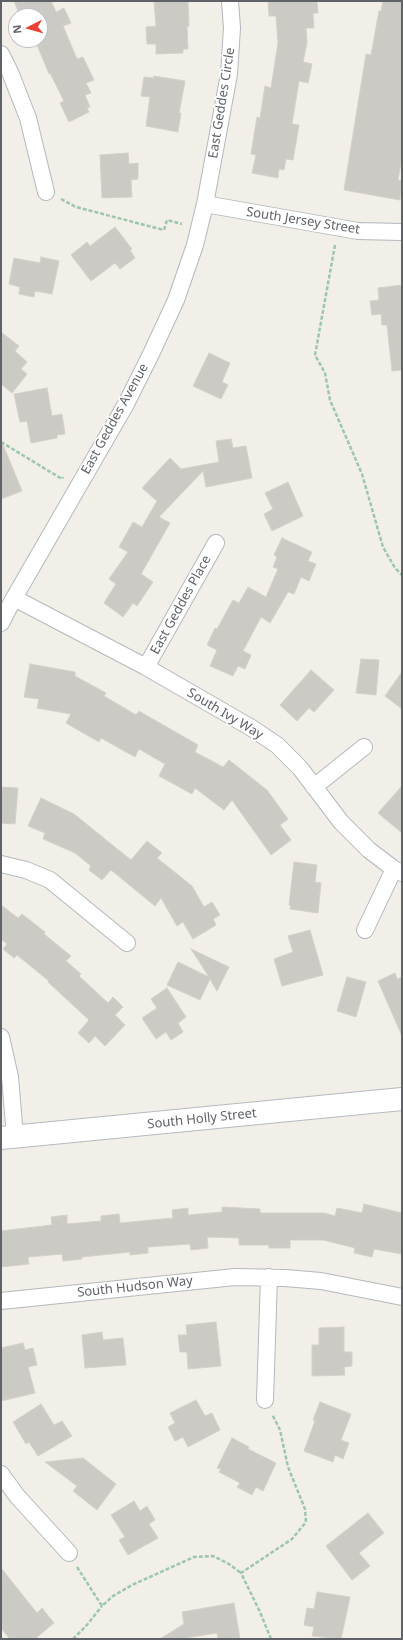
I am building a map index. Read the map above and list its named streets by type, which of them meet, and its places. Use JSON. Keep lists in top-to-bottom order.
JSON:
{
  "streets": {
    "main road": ["South Holly Street"],
    "street": [
      "East Geddes Circle",
      "South Jersey Street",
      "East Geddes Avenue",
      "East Geddes Place",
      "South Ivy Way",
      "South Hudson Way"
    ]
  },
  "crossings": [
    ["East Geddes Circle", "South Jersey Street"],
    ["East Geddes Circle", "East Geddes Avenue"],
    ["South Jersey Street", "East Geddes Avenue"],
    ["East Geddes Avenue", "South Ivy Way"],
    ["East Geddes Place", "South Ivy Way"]
  ],
  "north": "left"
}
